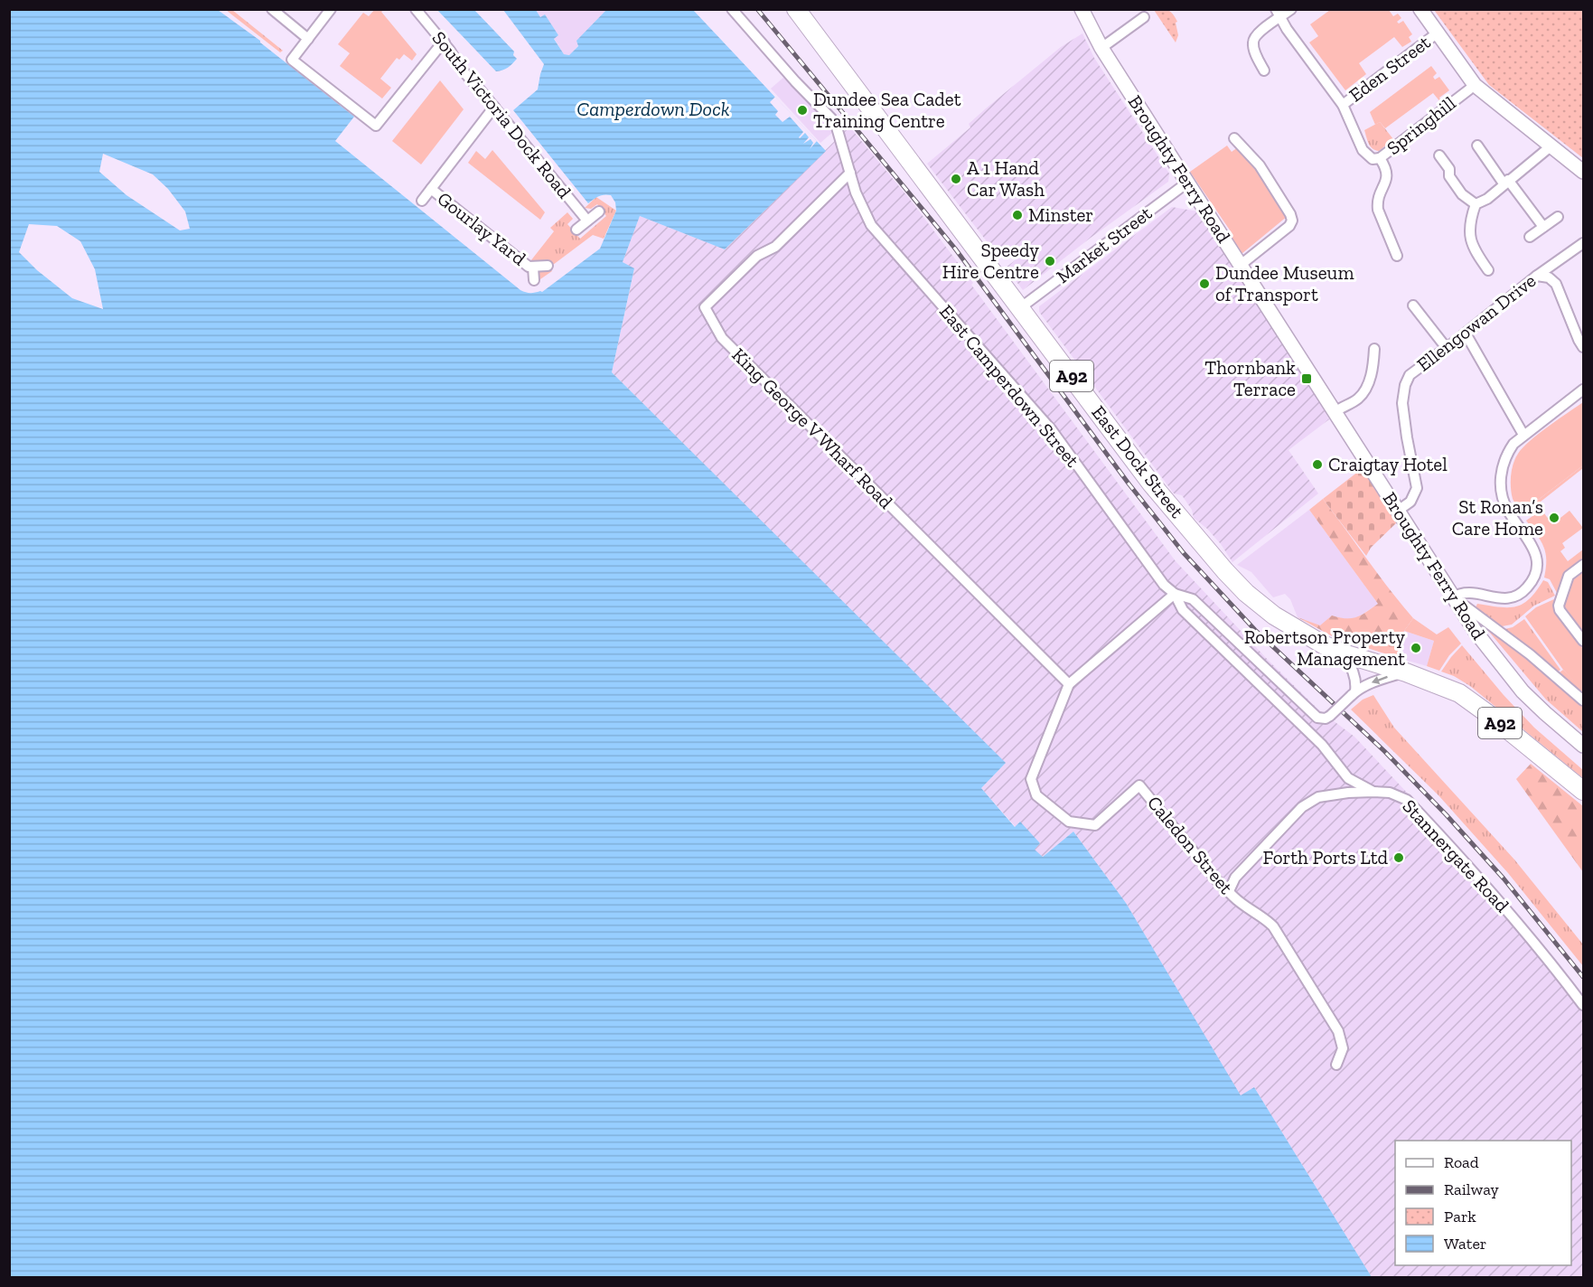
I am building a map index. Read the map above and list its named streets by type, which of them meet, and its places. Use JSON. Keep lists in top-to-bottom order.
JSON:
{
  "streets": {
    "highway": ["A92", "East Dock Street"],
    "street": [
      "Eden Street",
      "South Victoria Dock Road",
      "Springhill",
      "Broughty Ferry Road",
      "Gourlay Yard",
      "Market Street",
      "Ellengowan Drive",
      "East Camperdown Street",
      "King George V Wharf Road",
      "Caledon Street",
      "Stannergate Road"
    ]
  },
  "crossings": [
    ["Broughty Ferry Road", "Market Street"],
    ["Broughty Ferry Road", "Ellengowan Drive"],
    ["Market Street", "East Dock Street"],
    ["East Camperdown Street", "King George V Wharf Road"],
    ["East Camperdown Street", "East Dock Street"],
    ["East Camperdown Street", "Stannergate Road"],
    ["King George V Wharf Road", "Caledon Street"]
  ],
  "water": ["Camperdown Dock"],
  "places": {
    "other": [
      "Dundee Sea Cadet Training Centre",
      "A 1 Hand Car Wash",
      "Minster",
      "Speedy Hire Centre",
      "Dundee Museum of Transport",
      "Craigtay Hotel",
      "St Ronan’s Care Home",
      "Robertson Property Management",
      "Forth Ports Ltd"
    ],
    "transit": ["Thornbank Terrace"]
  },
  "legend": [
    "Road",
    "Railway",
    "Park",
    "Water"
  ]
}
